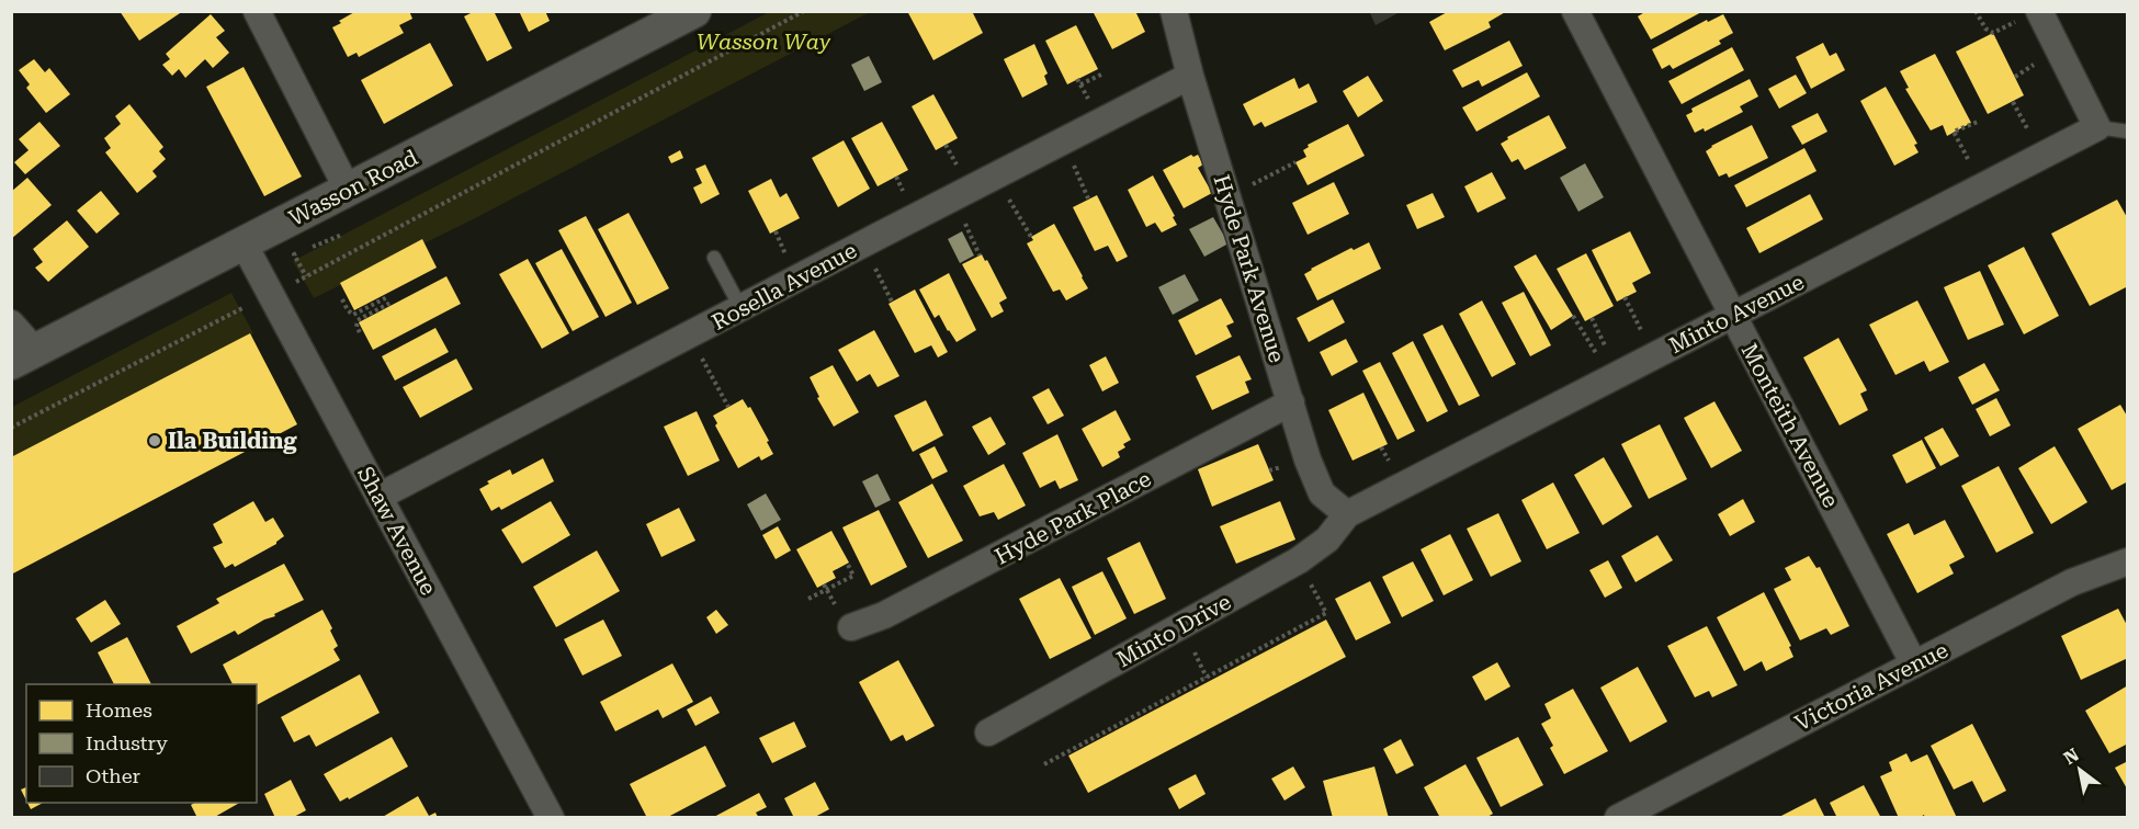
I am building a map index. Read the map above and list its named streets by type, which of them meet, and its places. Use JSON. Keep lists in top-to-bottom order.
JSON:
{
  "streets": {
    "street": [
      "Wasson Road",
      "Hyde Park Avenue",
      "Rosella Avenue",
      "Minto Avenue",
      "Monteith Avenue",
      "Hyde Park Place",
      "Shaw Avenue",
      "Minto Drive",
      "Victoria Avenue"
    ]
  },
  "crossings": [
    ["Wasson Road", "Shaw Avenue"],
    ["Hyde Park Avenue", "Rosella Avenue"],
    ["Hyde Park Avenue", "Minto Avenue"],
    ["Hyde Park Avenue", "Hyde Park Place"],
    ["Hyde Park Avenue", "Minto Drive"],
    ["Rosella Avenue", "Shaw Avenue"],
    ["Minto Avenue", "Monteith Avenue"],
    ["Minto Avenue", "Minto Drive"],
    ["Monteith Avenue", "Victoria Avenue"]
  ],
  "parks": ["Wasson Way"],
  "places": ["Ila Building"],
  "legend": ["Homes", "Industry", "Other"],
  "north": "top left"
}
